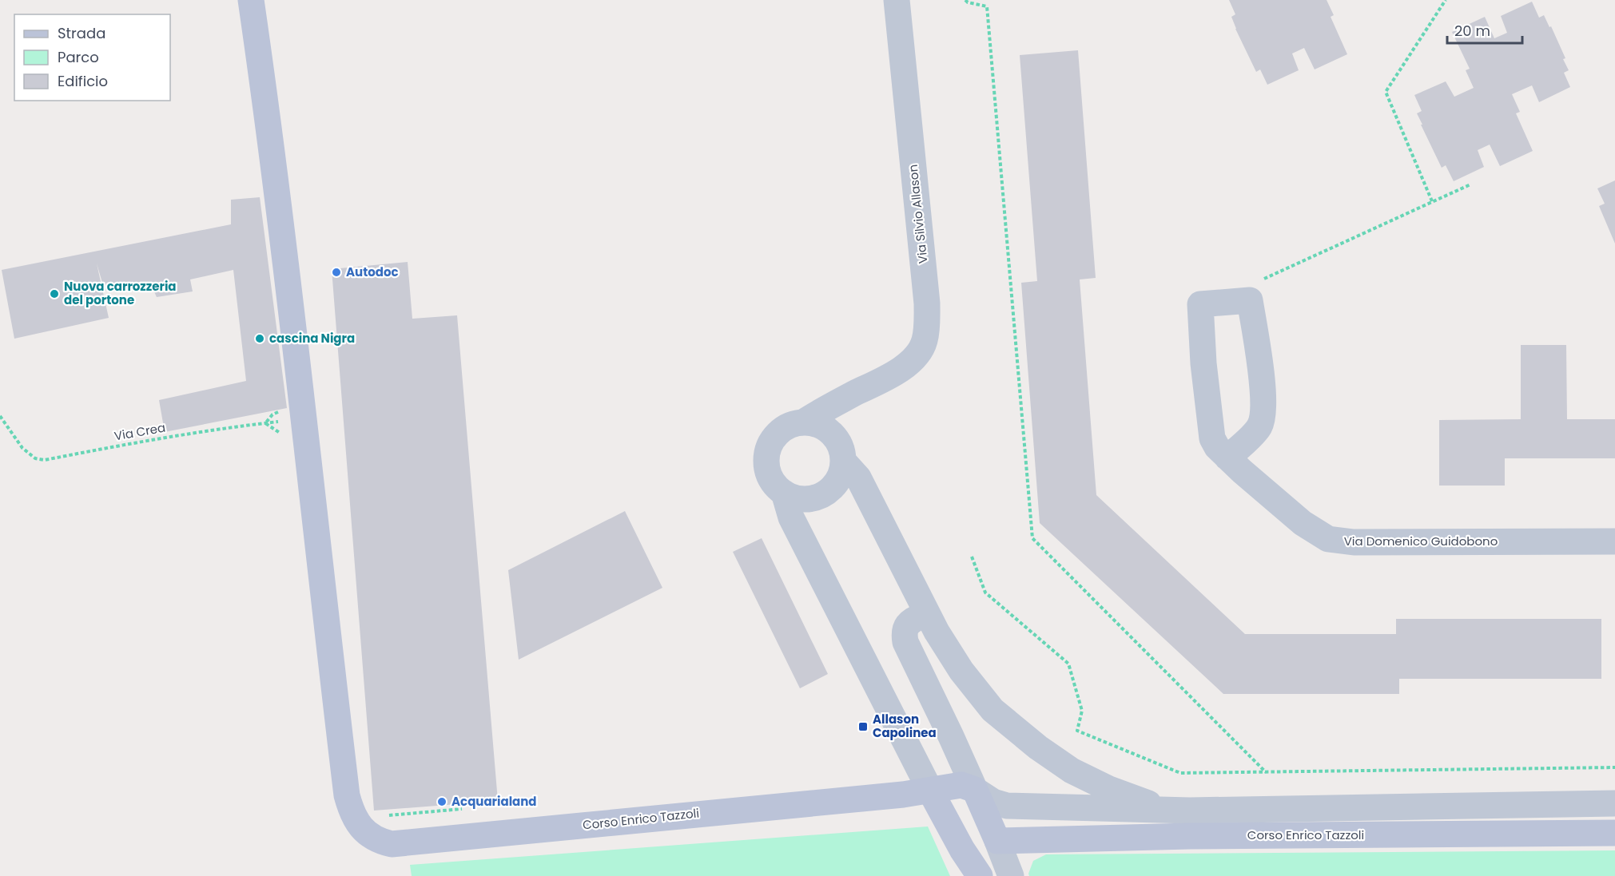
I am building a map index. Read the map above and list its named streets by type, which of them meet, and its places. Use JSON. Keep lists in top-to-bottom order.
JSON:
{
  "streets": {
    "street": ["Via Silvio Allason", "Via Domenico Guidobono", "Corso Enrico Tazzoli"],
    "path": ["Via Crea"]
  },
  "crossings": [
    ["Via Silvio Allason", "Corso Enrico Tazzoli"],
    ["Via Crea", "Corso Enrico Tazzoli"]
  ],
  "places": {
    "other": [
      "Autodoc",
      "Nuova carrozzeria del portone",
      "cascina Nigra",
      "Acquarialand"
    ],
    "transit": ["Allason Capolinea"]
  },
  "legend": ["Strada", "Parco", "Edificio"],
  "scale_bar": "20 m"
}
